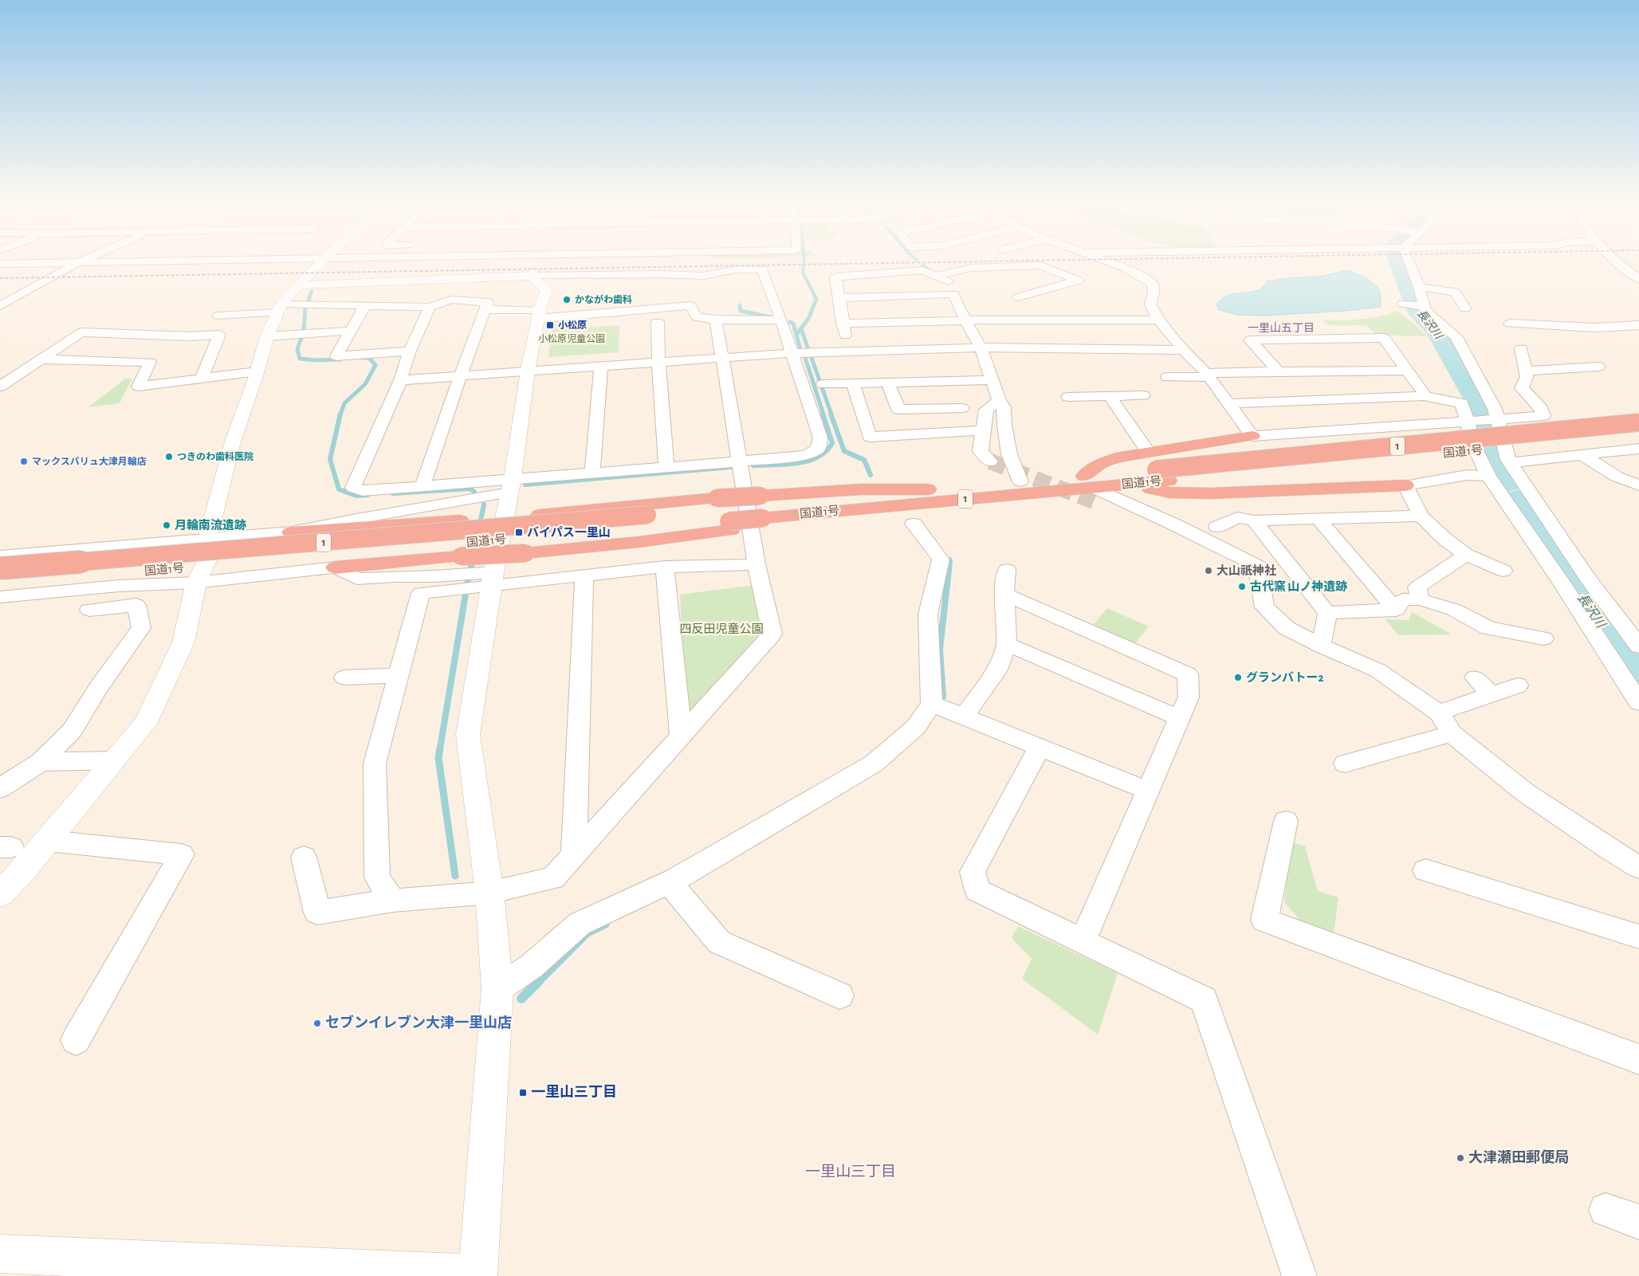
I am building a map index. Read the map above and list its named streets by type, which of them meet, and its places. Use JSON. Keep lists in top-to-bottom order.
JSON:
{
  "streets": {
    "highway": ["1", "国道1号"]
  },
  "districts": ["一里山五丁目", "一里山三丁目"],
  "water": ["長沢川"],
  "parks": ["小松原児童公園", "四反田児童公園"],
  "places": {
    "other": [
      "かながわ歯科",
      "つきのわ歯科医院",
      "マックスバリュ大津月輪店",
      "月輪南流遺跡",
      "大山祇神社",
      "古代窯 山ノ神遺跡",
      "グランバトー2",
      "セブンイレブン大津一里山店",
      "大津瀬田郵便局"
    ],
    "transit": ["小松原", "バイパス一里山", "一里山三丁目"]
  }
}
